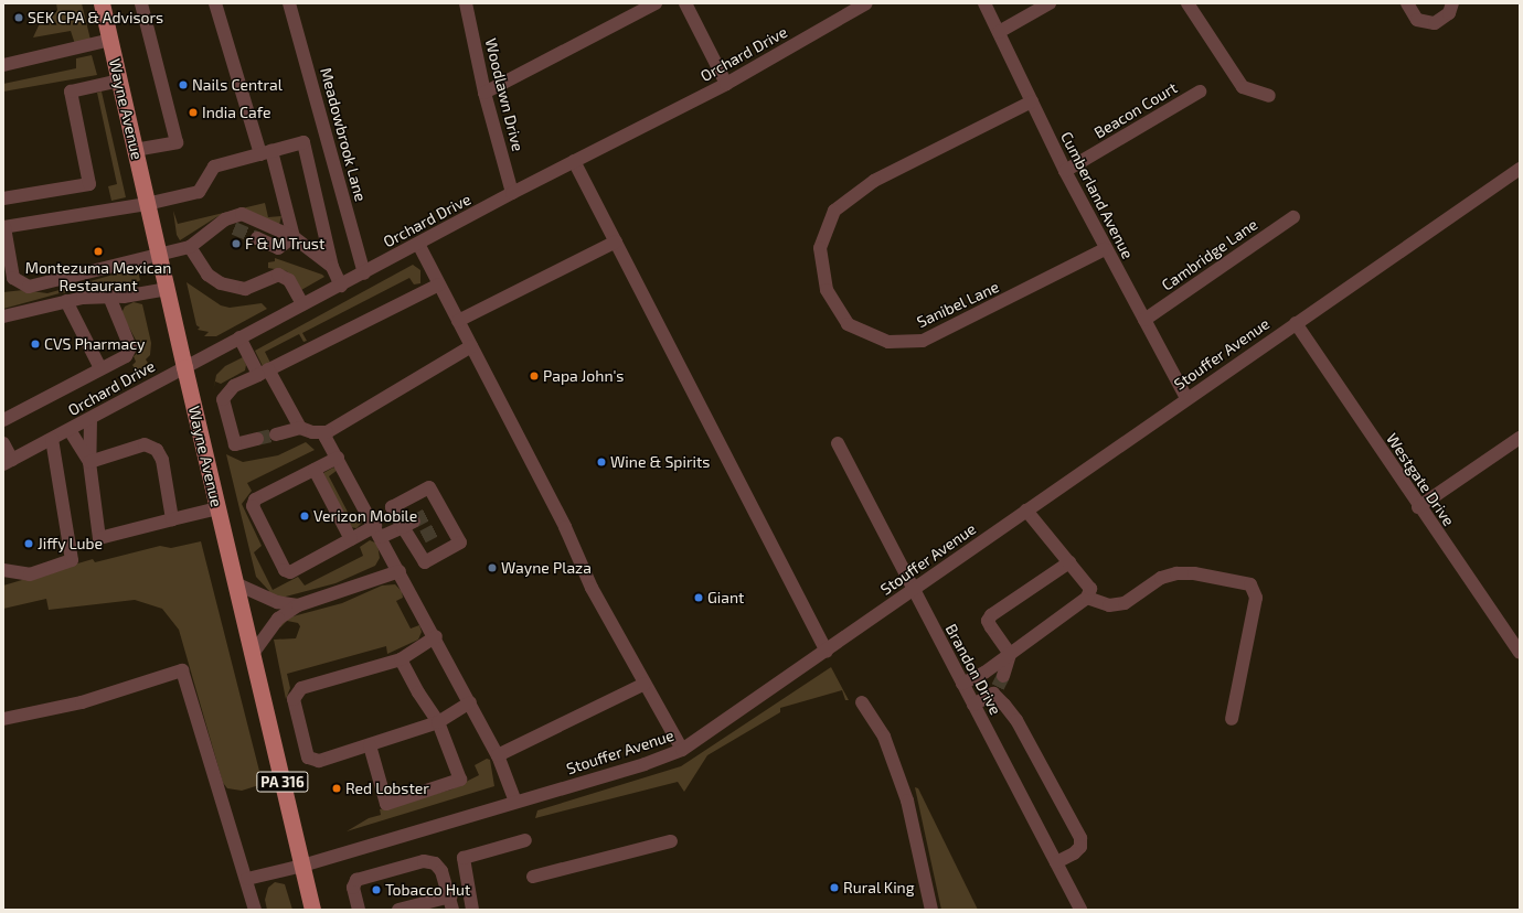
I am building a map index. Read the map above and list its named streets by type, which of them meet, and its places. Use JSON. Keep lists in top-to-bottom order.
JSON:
{
  "streets": {
    "main road": ["Wayne Avenue", "PA 316"],
    "street": [
      "Orchard Drive",
      "Woodlawn Drive",
      "Beacon Court",
      "Meadowbrook Lane",
      "Cumberland Avenue",
      "Cambridge Lane",
      "Sanibel Lane",
      "Stouffer Avenue",
      "Westgate Drive",
      "Brandon Drive"
    ]
  },
  "crossings": [
    ["Orchard Drive", "Woodlawn Drive"],
    ["Orchard Drive", "Wayne Avenue"],
    ["Orchard Drive", "Meadowbrook Lane"],
    ["Wayne Avenue", "Stouffer Avenue"],
    ["Beacon Court", "Cumberland Avenue"],
    ["Cumberland Avenue", "Cambridge Lane"],
    ["Cumberland Avenue", "Sanibel Lane"],
    ["Cumberland Avenue", "Stouffer Avenue"],
    ["Stouffer Avenue", "Westgate Drive"],
    ["Stouffer Avenue", "Brandon Drive"]
  ],
  "places": [
    "SEK CPA & Advisors",
    "Nails Central",
    "India Cafe",
    "F & M Trust",
    "Montezuma Mexican Restaurant",
    "CVS Pharmacy",
    "Papa John's",
    "Wine & Spirits",
    "Verizon Mobile",
    "Jiffy Lube",
    "Wayne Plaza",
    "Giant",
    "Red Lobster",
    "Rural King",
    "Tobacco Hut"
  ]
}
